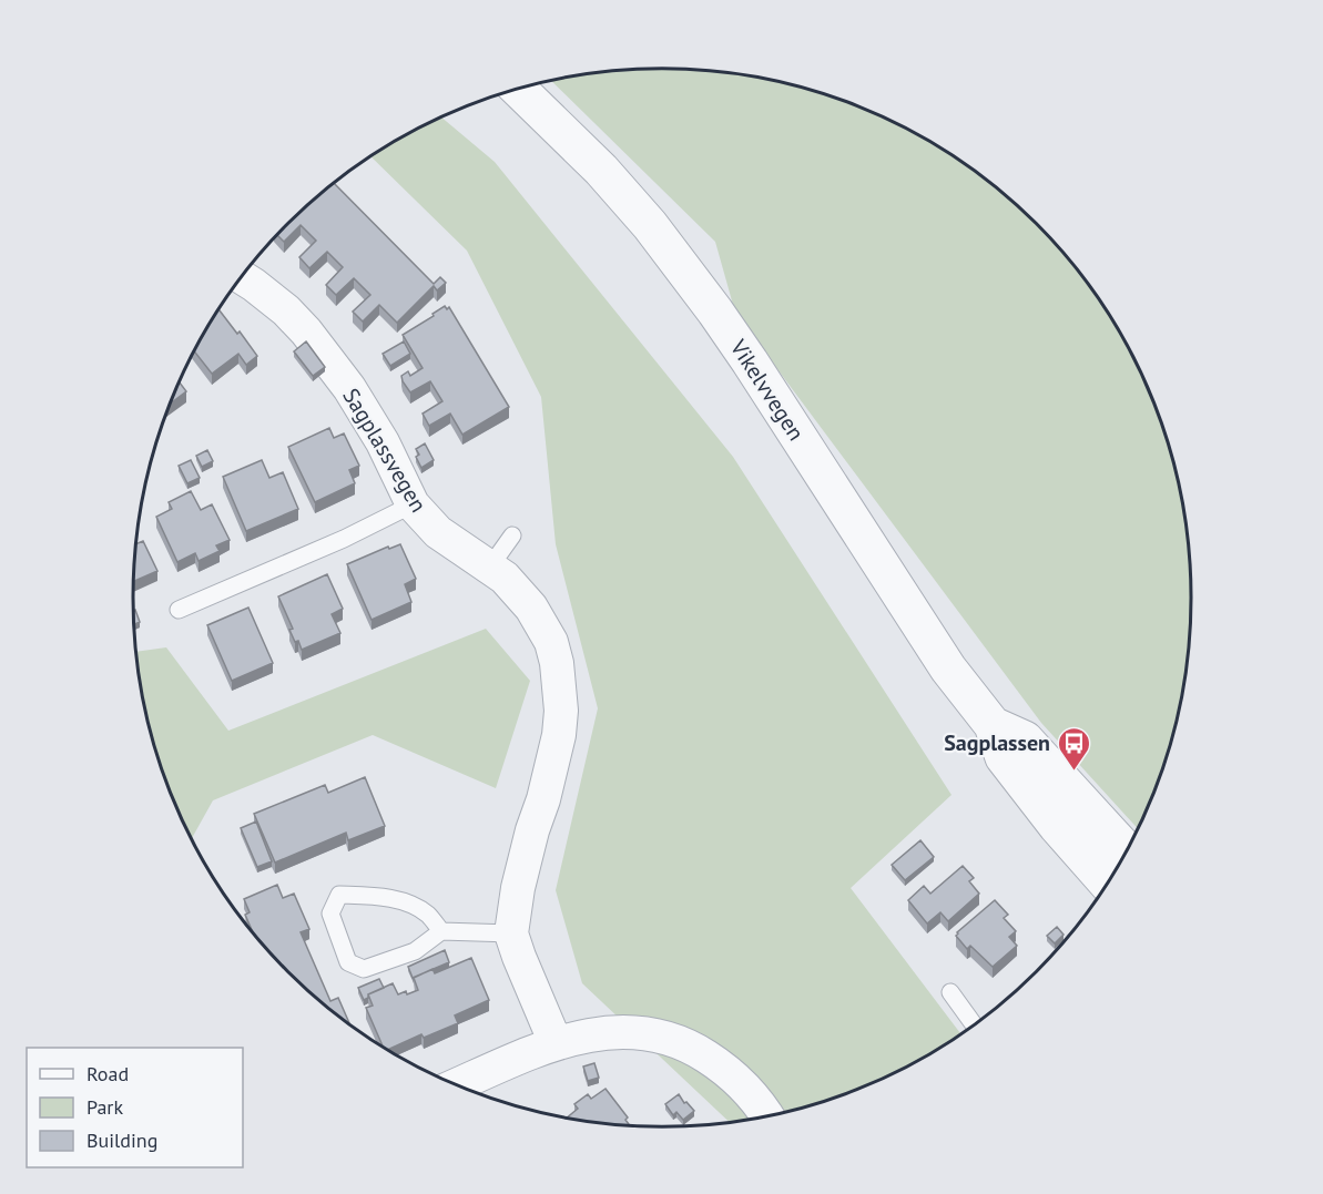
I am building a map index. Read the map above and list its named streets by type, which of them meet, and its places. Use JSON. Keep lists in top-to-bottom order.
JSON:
{
  "streets": {
    "street": ["Vikelvvegen", "Sagplassvegen"]
  },
  "places": {
    "bus stop": ["Sagplassen"]
  },
  "legend": ["Road", "Park", "Building"]
}
